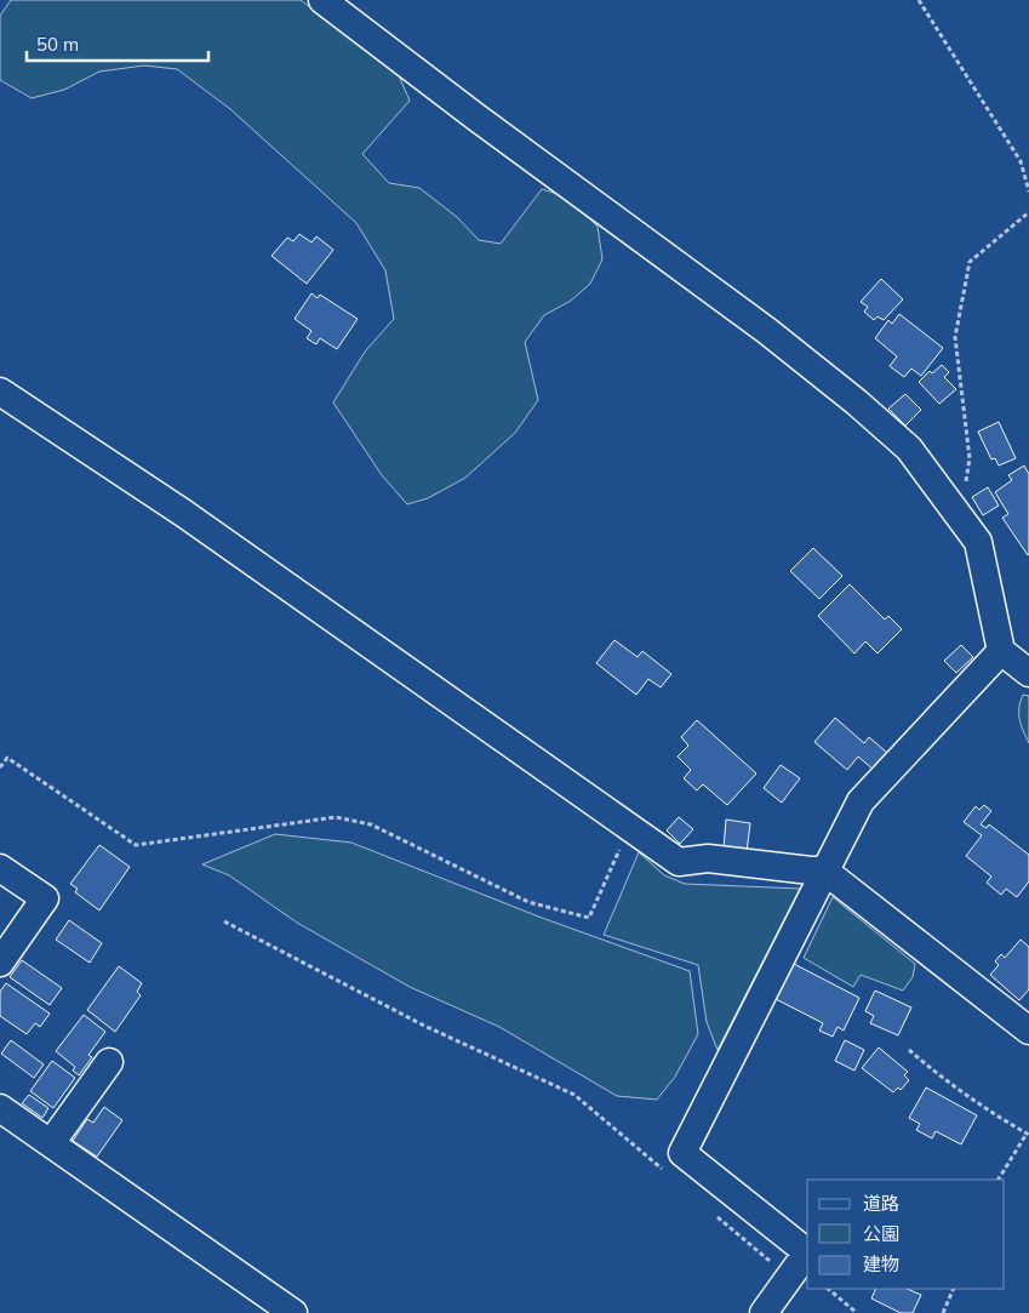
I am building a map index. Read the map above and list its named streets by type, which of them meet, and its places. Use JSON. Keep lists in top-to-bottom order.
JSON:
{
  "legend": ["道路", "公園", "建物"],
  "scale_bar": "50 m"
}
